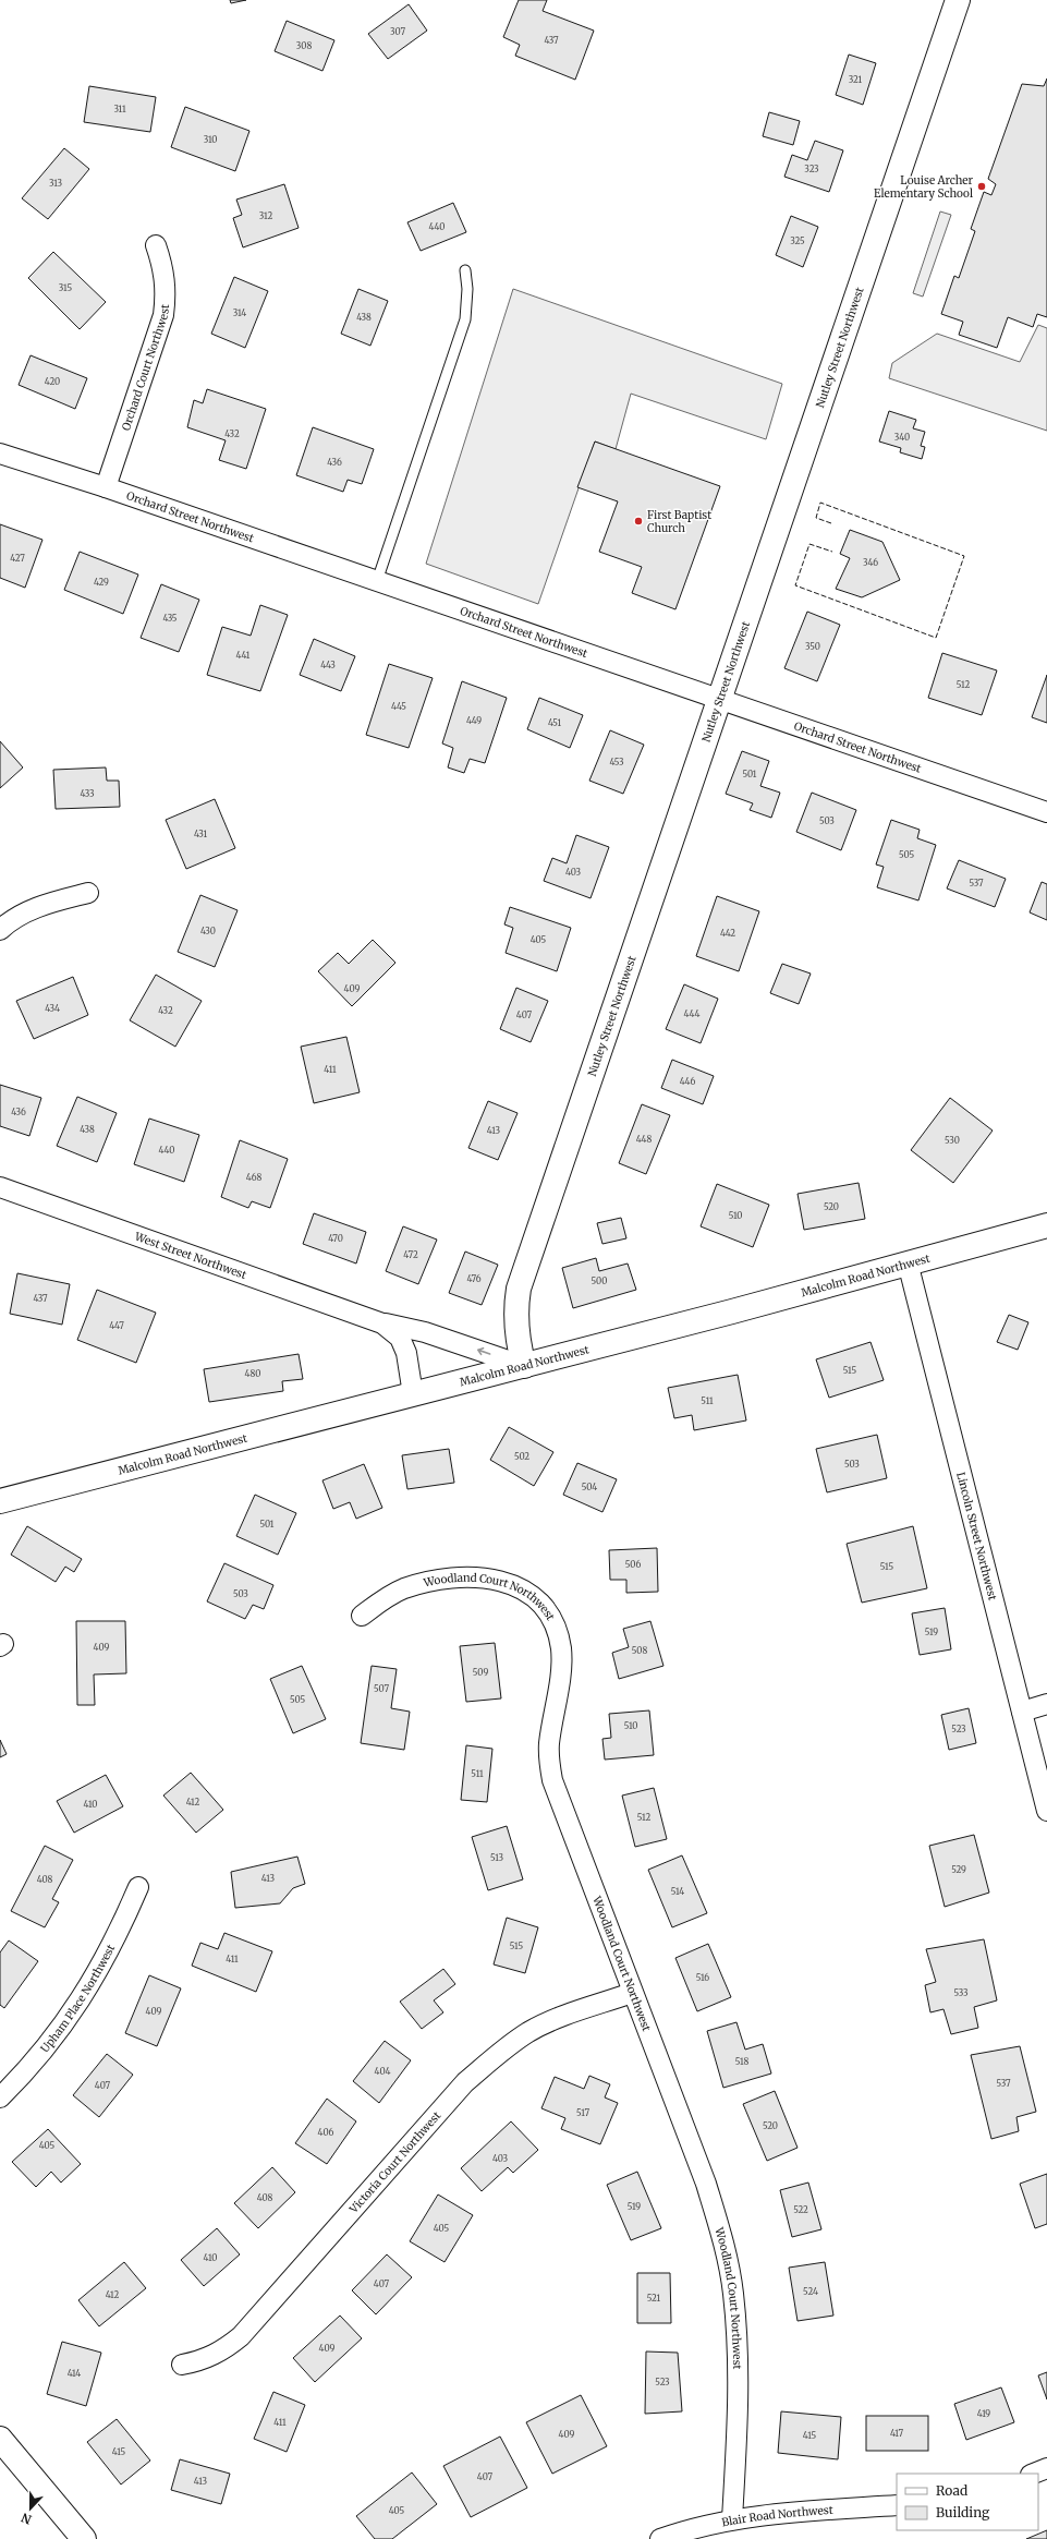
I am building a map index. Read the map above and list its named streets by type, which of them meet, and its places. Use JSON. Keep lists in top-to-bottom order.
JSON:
{
  "streets": {
    "street": [
      "Nutley Street Northwest",
      "Orchard Court Northwest",
      "Orchard Street Northwest",
      "West Street Northwest",
      "Malcolm Road Northwest",
      "Lincoln Street Northwest",
      "Woodland Court Northwest",
      "Upham Place Northwest",
      "Victoria Court Northwest",
      "Blair Road Northwest"
    ]
  },
  "crossings": [
    ["Nutley Street Northwest", "Orchard Street Northwest"],
    ["Nutley Street Northwest", "West Street Northwest"],
    ["Nutley Street Northwest", "Malcolm Road Northwest"],
    ["Orchard Court Northwest", "Orchard Street Northwest"],
    ["West Street Northwest", "Malcolm Road Northwest"],
    ["Malcolm Road Northwest", "Lincoln Street Northwest"],
    ["Woodland Court Northwest", "Victoria Court Northwest"],
    ["Woodland Court Northwest", "Blair Road Northwest"]
  ],
  "places": ["Louise Archer Elementary School", "First Baptist Church"],
  "house_numbers": [
    "307",
    "437",
    "308",
    "321",
    "311",
    "310",
    "323",
    "313",
    "312",
    "440",
    "325",
    "315",
    "314",
    "438",
    "420",
    "432",
    "340",
    "436",
    "427",
    "346",
    "429",
    "435",
    "350",
    "441",
    "443",
    "512",
    "445",
    "449",
    "451",
    "453",
    "501",
    "433",
    "503",
    "431",
    "505",
    "403",
    "537",
    "430",
    "442",
    "405",
    "409",
    "434",
    "432",
    "444",
    "407",
    "411",
    "446",
    "436",
    "438",
    "413",
    "448",
    "530",
    "440",
    "468",
    "520",
    "510",
    "470",
    "472",
    "476",
    "500",
    "437",
    "447",
    "515",
    "480",
    "511",
    "502",
    "503",
    "504",
    "501",
    "506",
    "515",
    "503",
    "519",
    "409",
    "508",
    "509",
    "507",
    "505",
    "510",
    "523",
    "511",
    "412",
    "410",
    "512",
    "513",
    "529",
    "413",
    "408",
    "514",
    "515",
    "411",
    "516",
    "533",
    "409",
    "518",
    "404",
    "537",
    "407",
    "517",
    "520",
    "406",
    "405",
    "403",
    "408",
    "519",
    "522",
    "405",
    "410",
    "407",
    "524",
    "412",
    "521",
    "409",
    "414",
    "523",
    "419",
    "411",
    "417",
    "409",
    "415",
    "415",
    "407",
    "413",
    "405"
  ],
  "legend": ["Road", "Building"],
  "north": "bottom"
}
